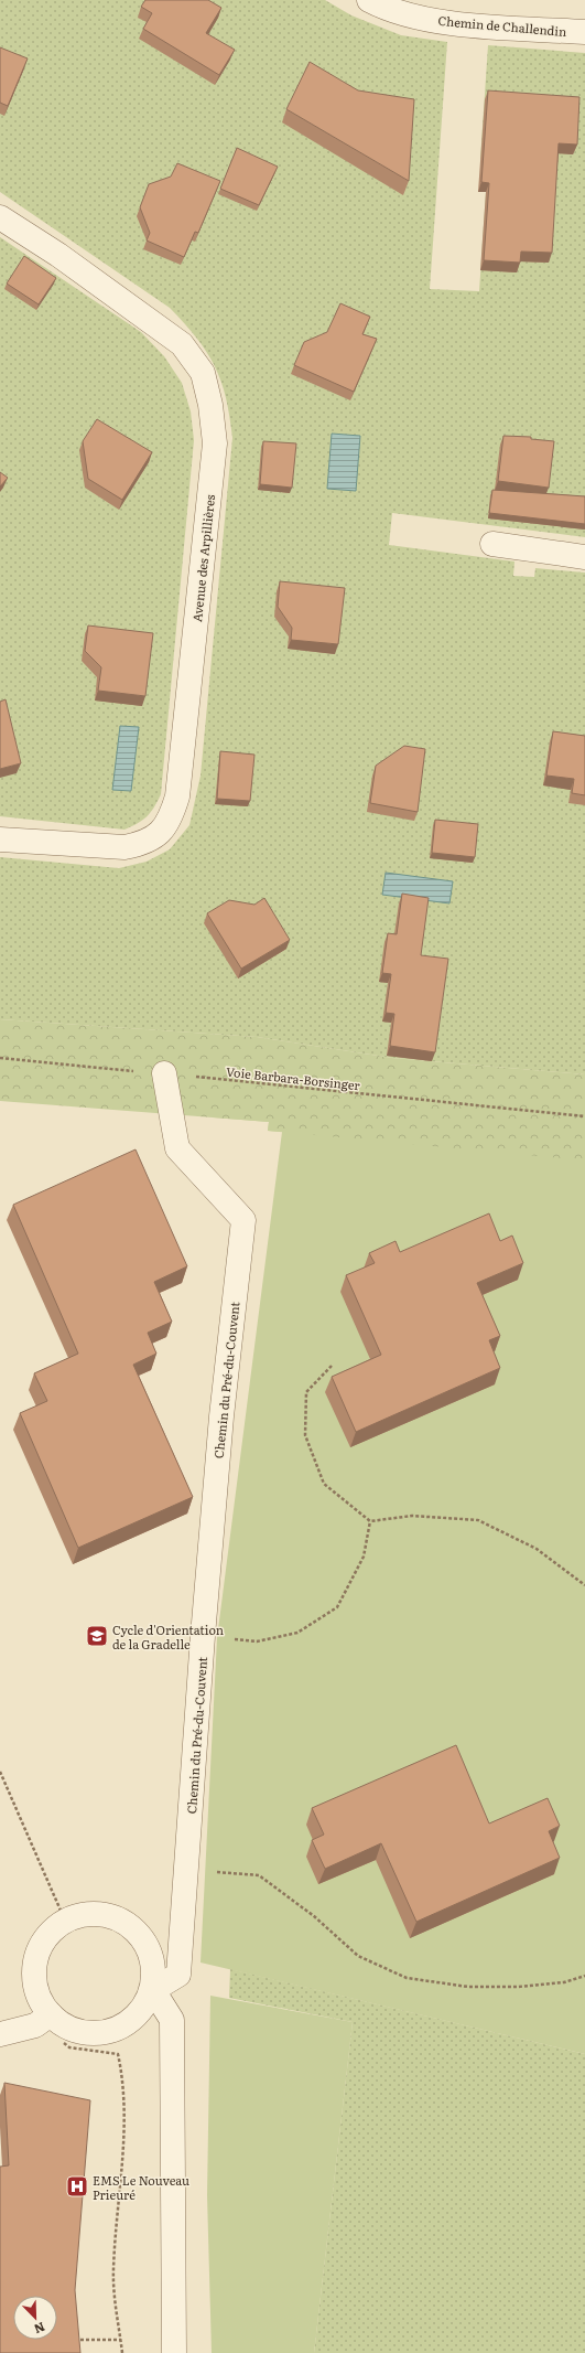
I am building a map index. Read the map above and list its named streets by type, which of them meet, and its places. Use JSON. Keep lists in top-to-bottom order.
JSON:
{
  "streets": {
    "street": ["Chemin de Challendin", "Avenue des Arpillières", "Chemin du Pré-du-Couvent"],
    "path": ["Voie Barbara-Borsinger"]
  },
  "crossings": [
    ["Voie Barbara-Borsinger", "Chemin du Pré-du-Couvent"]
  ],
  "places": {
    "school or university": ["Cycle d'Orientation de la Gradelle"],
    "hospital": ["EMS Le Nouveau Prieuré"]
  },
  "north": "bottom right"
}
